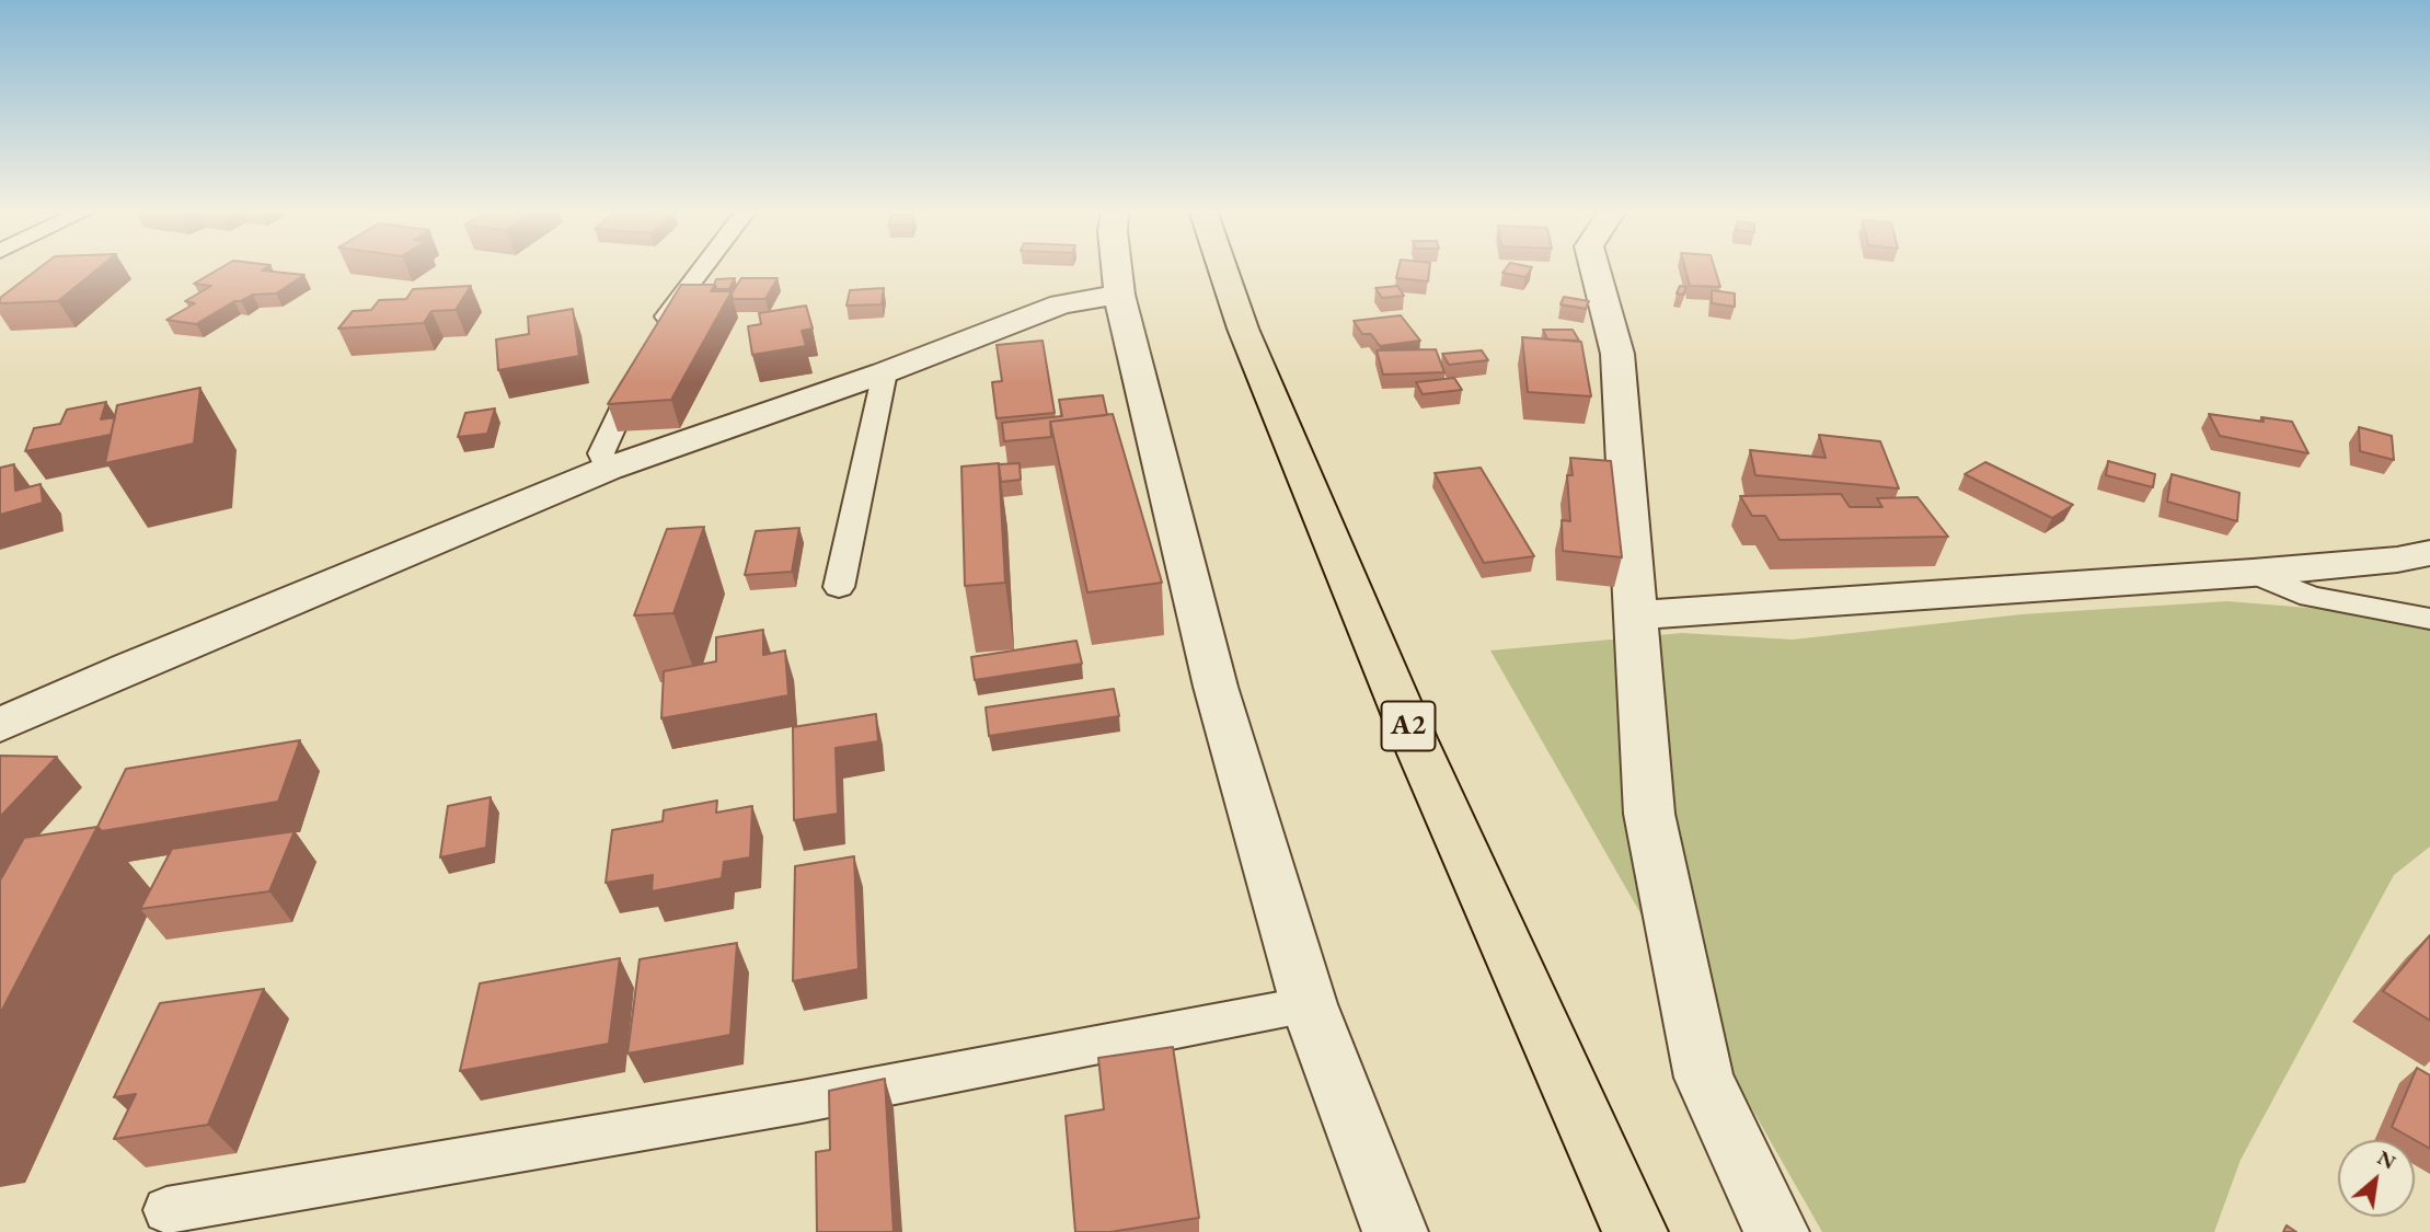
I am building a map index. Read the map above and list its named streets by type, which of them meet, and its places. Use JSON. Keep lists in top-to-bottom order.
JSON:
{
  "streets": {
    "main road": ["A2"]
  },
  "north": "top right"
}
